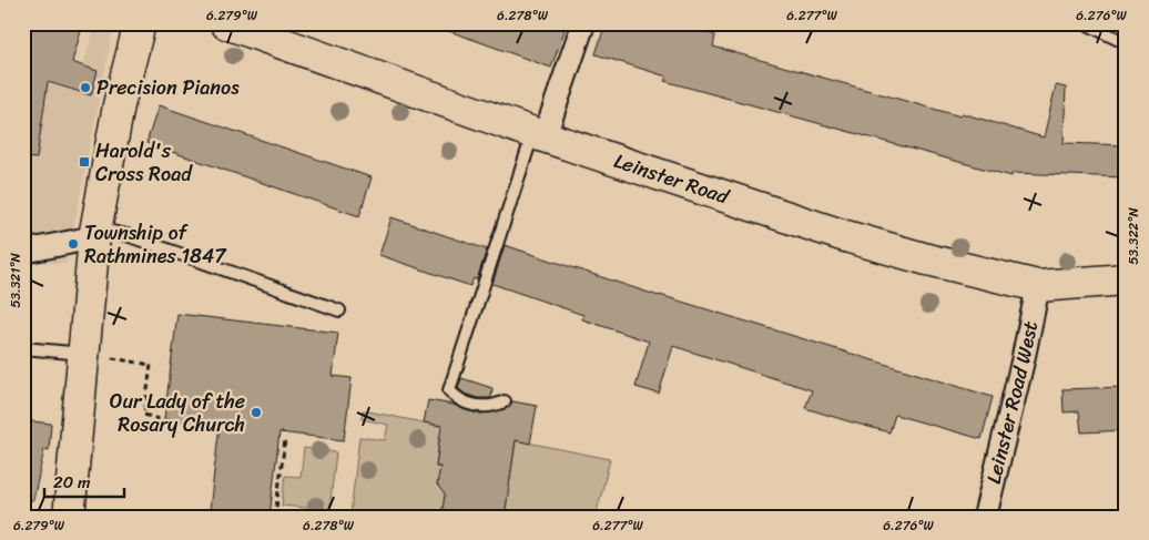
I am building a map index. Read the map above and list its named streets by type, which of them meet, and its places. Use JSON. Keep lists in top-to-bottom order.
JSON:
{
  "streets": {
    "street": ["Leinster Road", "Leinster Road West"]
  },
  "crossings": [
    ["Leinster Road", "Leinster Road West"]
  ],
  "places": {
    "other": ["Precision Pianos", "Township of Rathmines 1847", "Our Lady of the Rosary Church"],
    "transit": ["Harold's Cross Road"]
  },
  "scale_bar": "20 m",
  "coordinates": [
    "6.279°W",
    "6.278°W",
    "6.277°W",
    "6.276°W",
    "53.322°N",
    "53.321°N"
  ]
}
